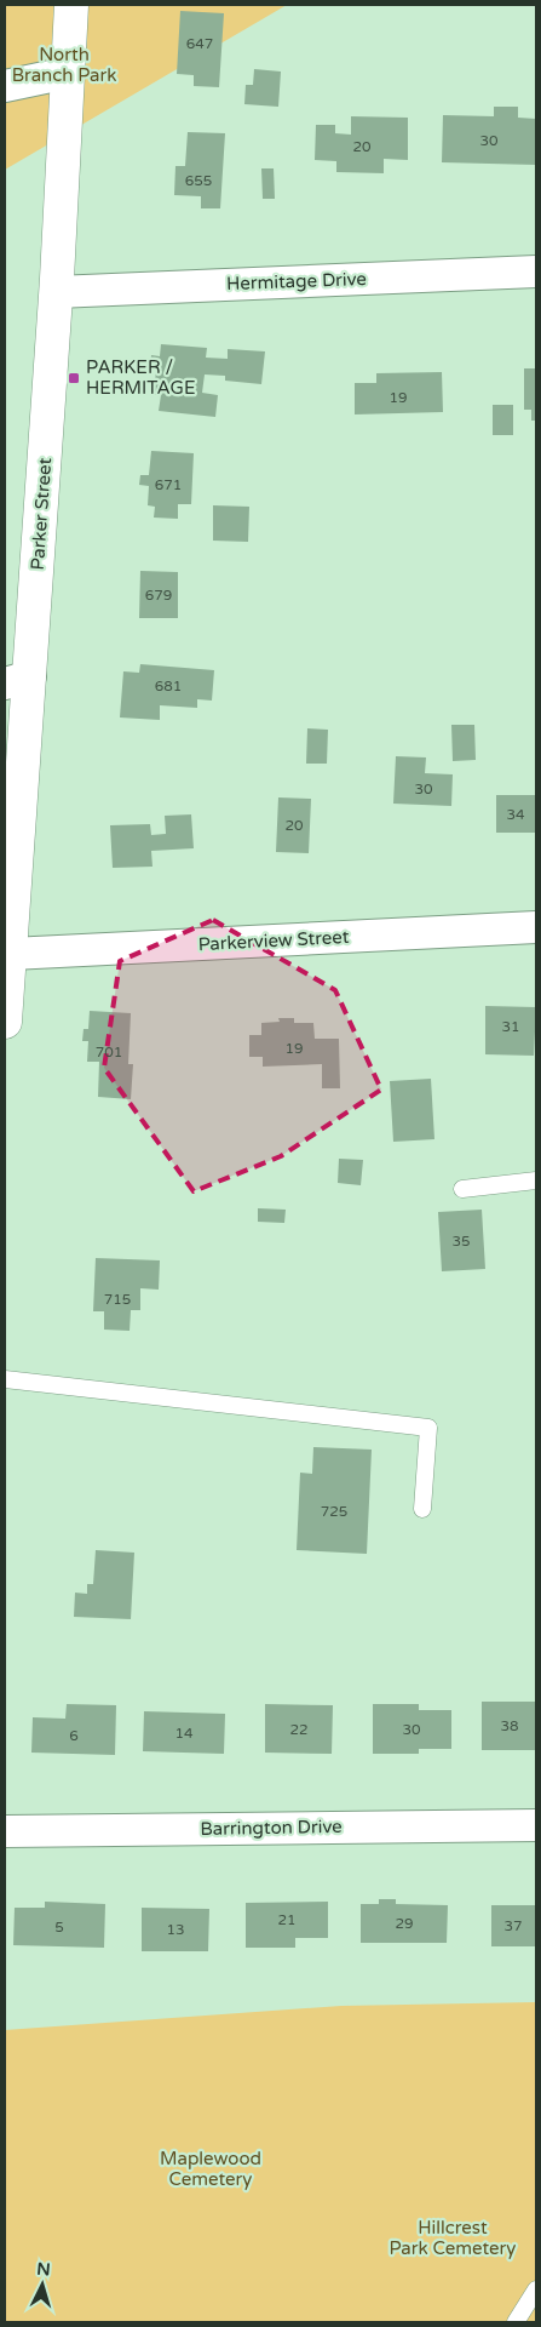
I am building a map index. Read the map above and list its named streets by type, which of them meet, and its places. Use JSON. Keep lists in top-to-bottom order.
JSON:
{
  "streets": {
    "main road": ["Parker Street"],
    "street": ["Hermitage Drive", "Parkerview Street", "Barrington Drive"]
  },
  "crossings": [
    ["Hermitage Drive", "Parker Street"],
    ["Parker Street", "Parkerview Street"]
  ],
  "parks": ["North Branch Park", "Maplewood Cemetery", "Hillcrest Park Cemetery"],
  "places": {
    "transit": ["PARKER / HERMITAGE"]
  },
  "house_numbers": [
    "647",
    "30",
    "20",
    "655",
    "19",
    "671",
    "679",
    "681",
    "30",
    "34",
    "20",
    "31",
    "19",
    "701",
    "35",
    "715",
    "725",
    "38",
    "22",
    "30",
    "14",
    "6",
    "21",
    "29",
    "37",
    "5",
    "13"
  ],
  "north": "top"
}
